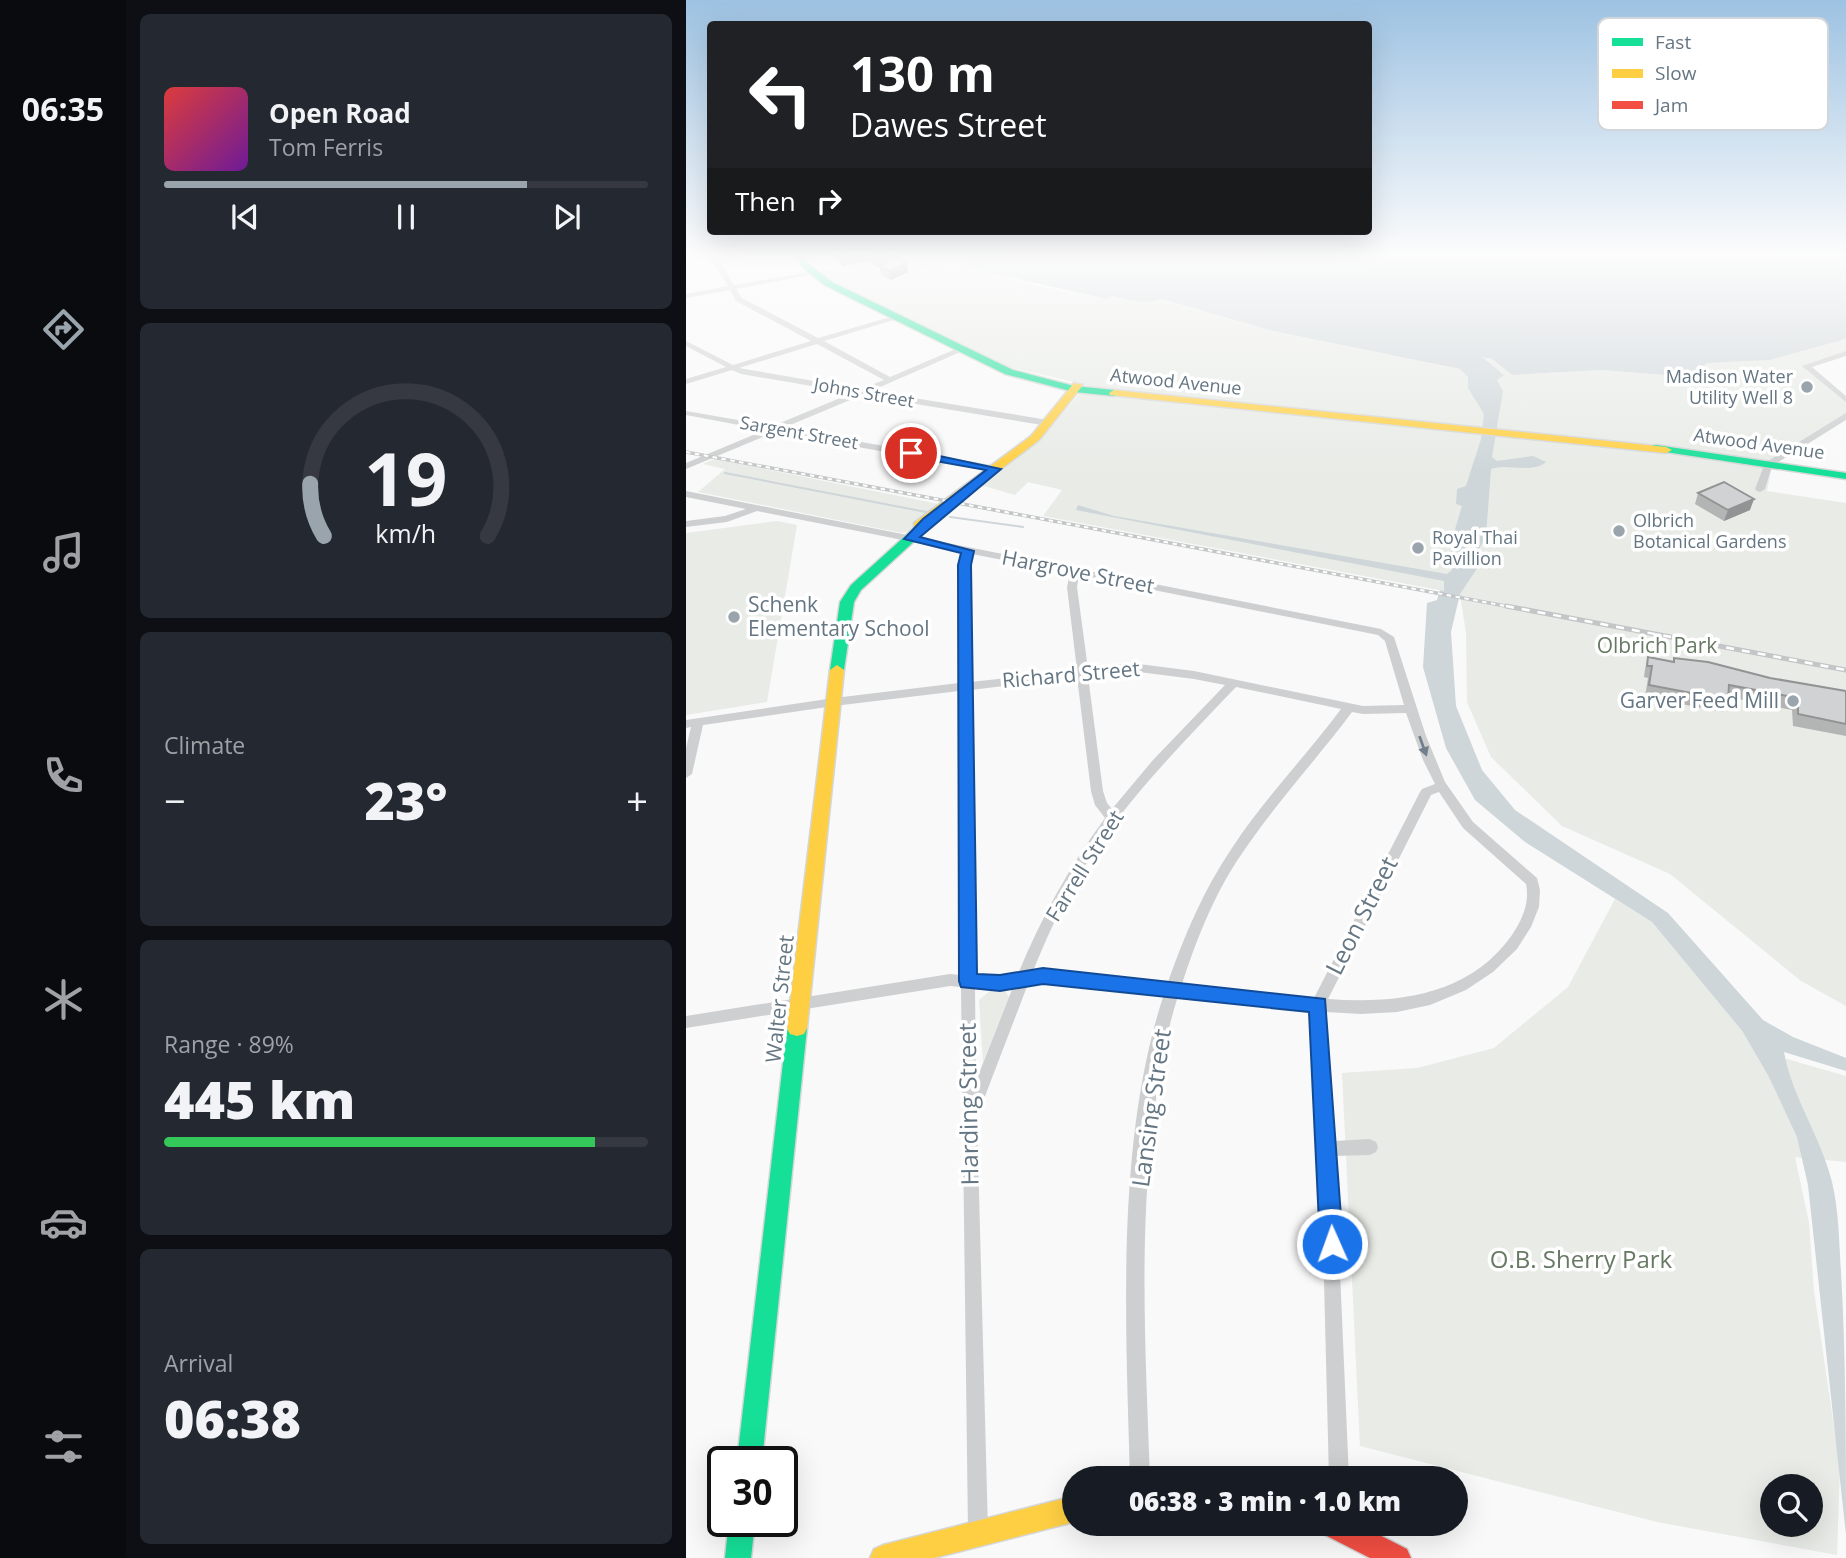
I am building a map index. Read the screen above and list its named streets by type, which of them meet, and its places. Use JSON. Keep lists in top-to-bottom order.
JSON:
{
  "streets": {
    "street": [
      "Atwood Avenue",
      "Johns Street",
      "Sargent Street",
      "Hargrove Street",
      "Richard Street",
      "Farrell Street",
      "Leon Street",
      "Walter Street",
      "Harding Street",
      "Lansing Street"
    ]
  },
  "crossings": [
    ["Atwood Avenue", "Walter Street"],
    ["Johns Street", "Walter Street"],
    ["Sargent Street", "Walter Street"],
    ["Hargrove Street", "Richard Street"],
    ["Hargrove Street", "Walter Street"],
    ["Hargrove Street", "Harding Street"],
    ["Richard Street", "Farrell Street"],
    ["Richard Street", "Walter Street"],
    ["Richard Street", "Harding Street"],
    ["Richard Street", "Lansing Street"],
    ["Farrell Street", "Harding Street"]
  ],
  "parks": ["Olbrich Park", "O.B. Sherry Park"],
  "places": [
    "Madison Water Utility Well 8",
    "Olbrich Botanical Gardens",
    "Royal Thai Pavillion",
    "Schenk Elementary School",
    "Garver Feed Mill"
  ],
  "legend": ["Fast", "Slow", "Jam"],
  "page": {
    "tabs": "06:35",
    "turn": ["130 m", "Dawes Street"],
    "song": ["Open Road", "Tom Ferris"],
    "then": "Then",
    "tile": [
      "Climate",
      ["Range · 89%", "445 km"],
      ["Arrival", "06:38"]
    ],
    "heat": ["−", "23°", "+"],
    "limit": "30",
    "trip": "06:38 · 3 min · 1.0 km",
    "gauge": ["19", "km/h"]
  }
}
